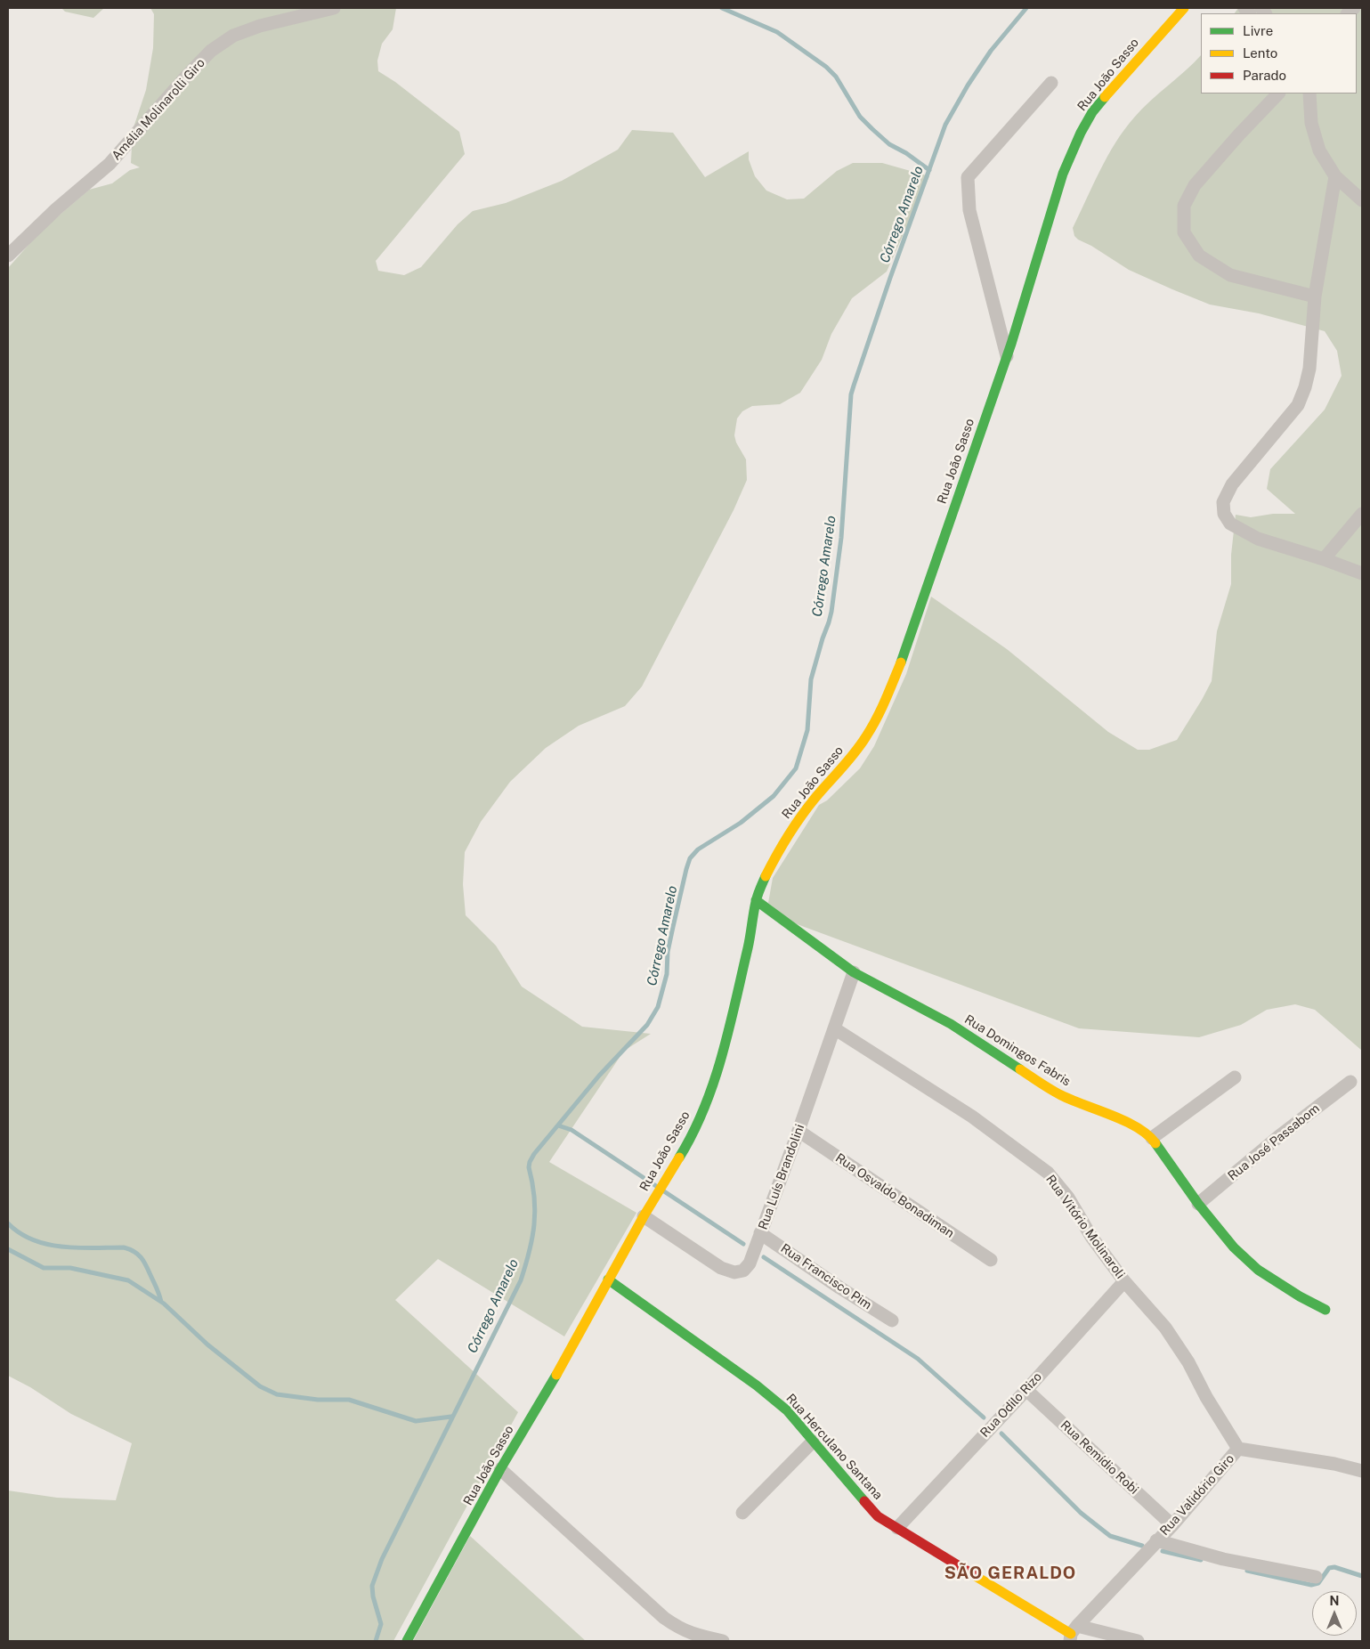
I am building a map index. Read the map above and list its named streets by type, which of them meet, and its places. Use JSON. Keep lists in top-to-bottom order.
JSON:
{
  "streets": {
    "street": [
      "Rua João Sasso",
      "Amélia Molinarolli Giro",
      "Rua Domingos Fabris",
      "Rua José Passabom",
      "Rua Luís Brandolini",
      "Rua Osvaldo Bonadiman",
      "Rua Vitório Molinaroli",
      "Rua Francisco Pim",
      "Rua Odilo Rizo",
      "Rua Herculano Santana",
      "Rua Remídio Robi",
      "Rua Validório Giro"
    ]
  },
  "crossings": [
    ["Rua João Sasso", "Rua Domingos Fabris"],
    ["Rua João Sasso", "Rua Luís Brandolini"],
    ["Rua João Sasso", "Rua Herculano Santana"],
    ["Rua Domingos Fabris", "Rua José Passabom"],
    ["Rua Domingos Fabris", "Rua Luís Brandolini"],
    ["Rua Luís Brandolini", "Rua Osvaldo Bonadiman"],
    ["Rua Luís Brandolini", "Rua Vitório Molinaroli"],
    ["Rua Luís Brandolini", "Rua Francisco Pim"],
    ["Rua Vitório Molinaroli", "Rua Odilo Rizo"],
    ["Rua Vitório Molinaroli", "Rua Validório Giro"],
    ["Rua Odilo Rizo", "Rua Herculano Santana"],
    ["Rua Odilo Rizo", "Rua Remídio Robi"],
    ["Rua Herculano Santana", "Rua Validório Giro"],
    ["Rua Remídio Robi", "Rua Validório Giro"]
  ],
  "districts": ["SÃO GERALDO"],
  "water": ["Córrego Amarelo"],
  "legend": ["Livre", "Lento", "Parado"],
  "north": "top"
}
